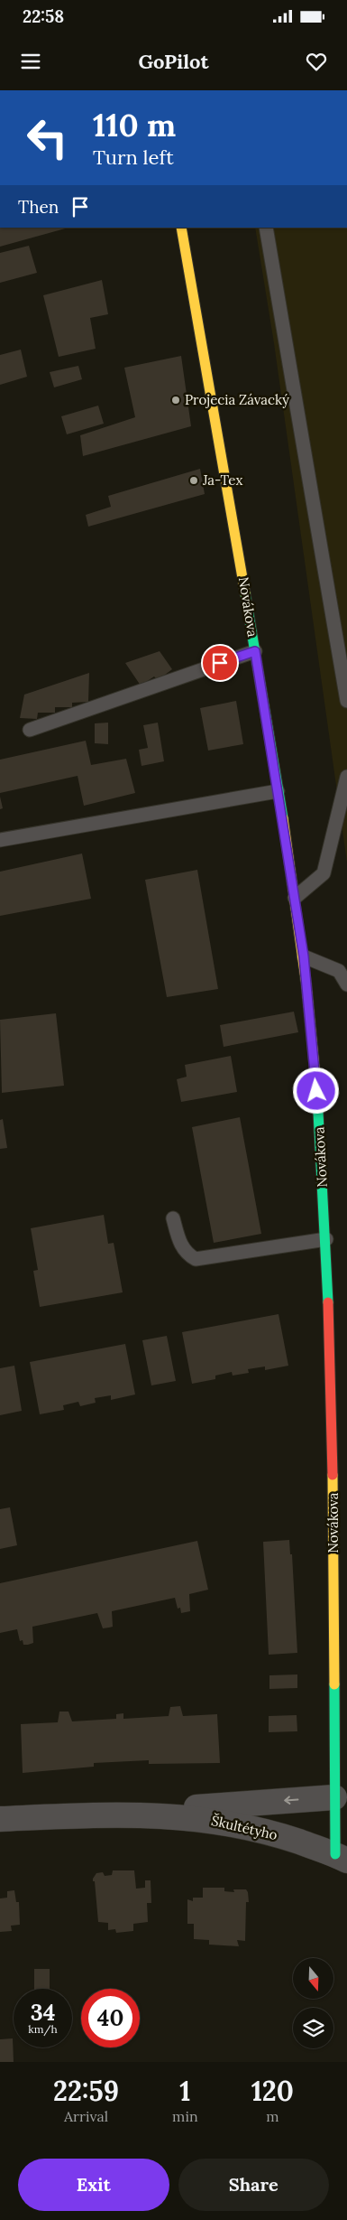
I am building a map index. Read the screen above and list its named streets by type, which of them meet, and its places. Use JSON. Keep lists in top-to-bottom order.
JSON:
{
  "streets": {
    "street": ["Novákova", "Škultétyho"]
  },
  "crossings": [
    ["Novákova", "Škultétyho"]
  ],
  "places": ["Projecia Závacký", "Ja-Tex"],
  "north": "bottom",
  "page": {
    "status": "22:58",
    "header": "GoPilot",
    "turn": ["110 m", "Turn left"],
    "then": "Then",
    "speed": "34 km/h",
    "limit": "40",
    "eta": [
      "22:59",
      "Arrival",
      "1",
      "min",
      "120",
      "m"
    ],
    "buttons": ["Exit", "Share"]
  }
}
